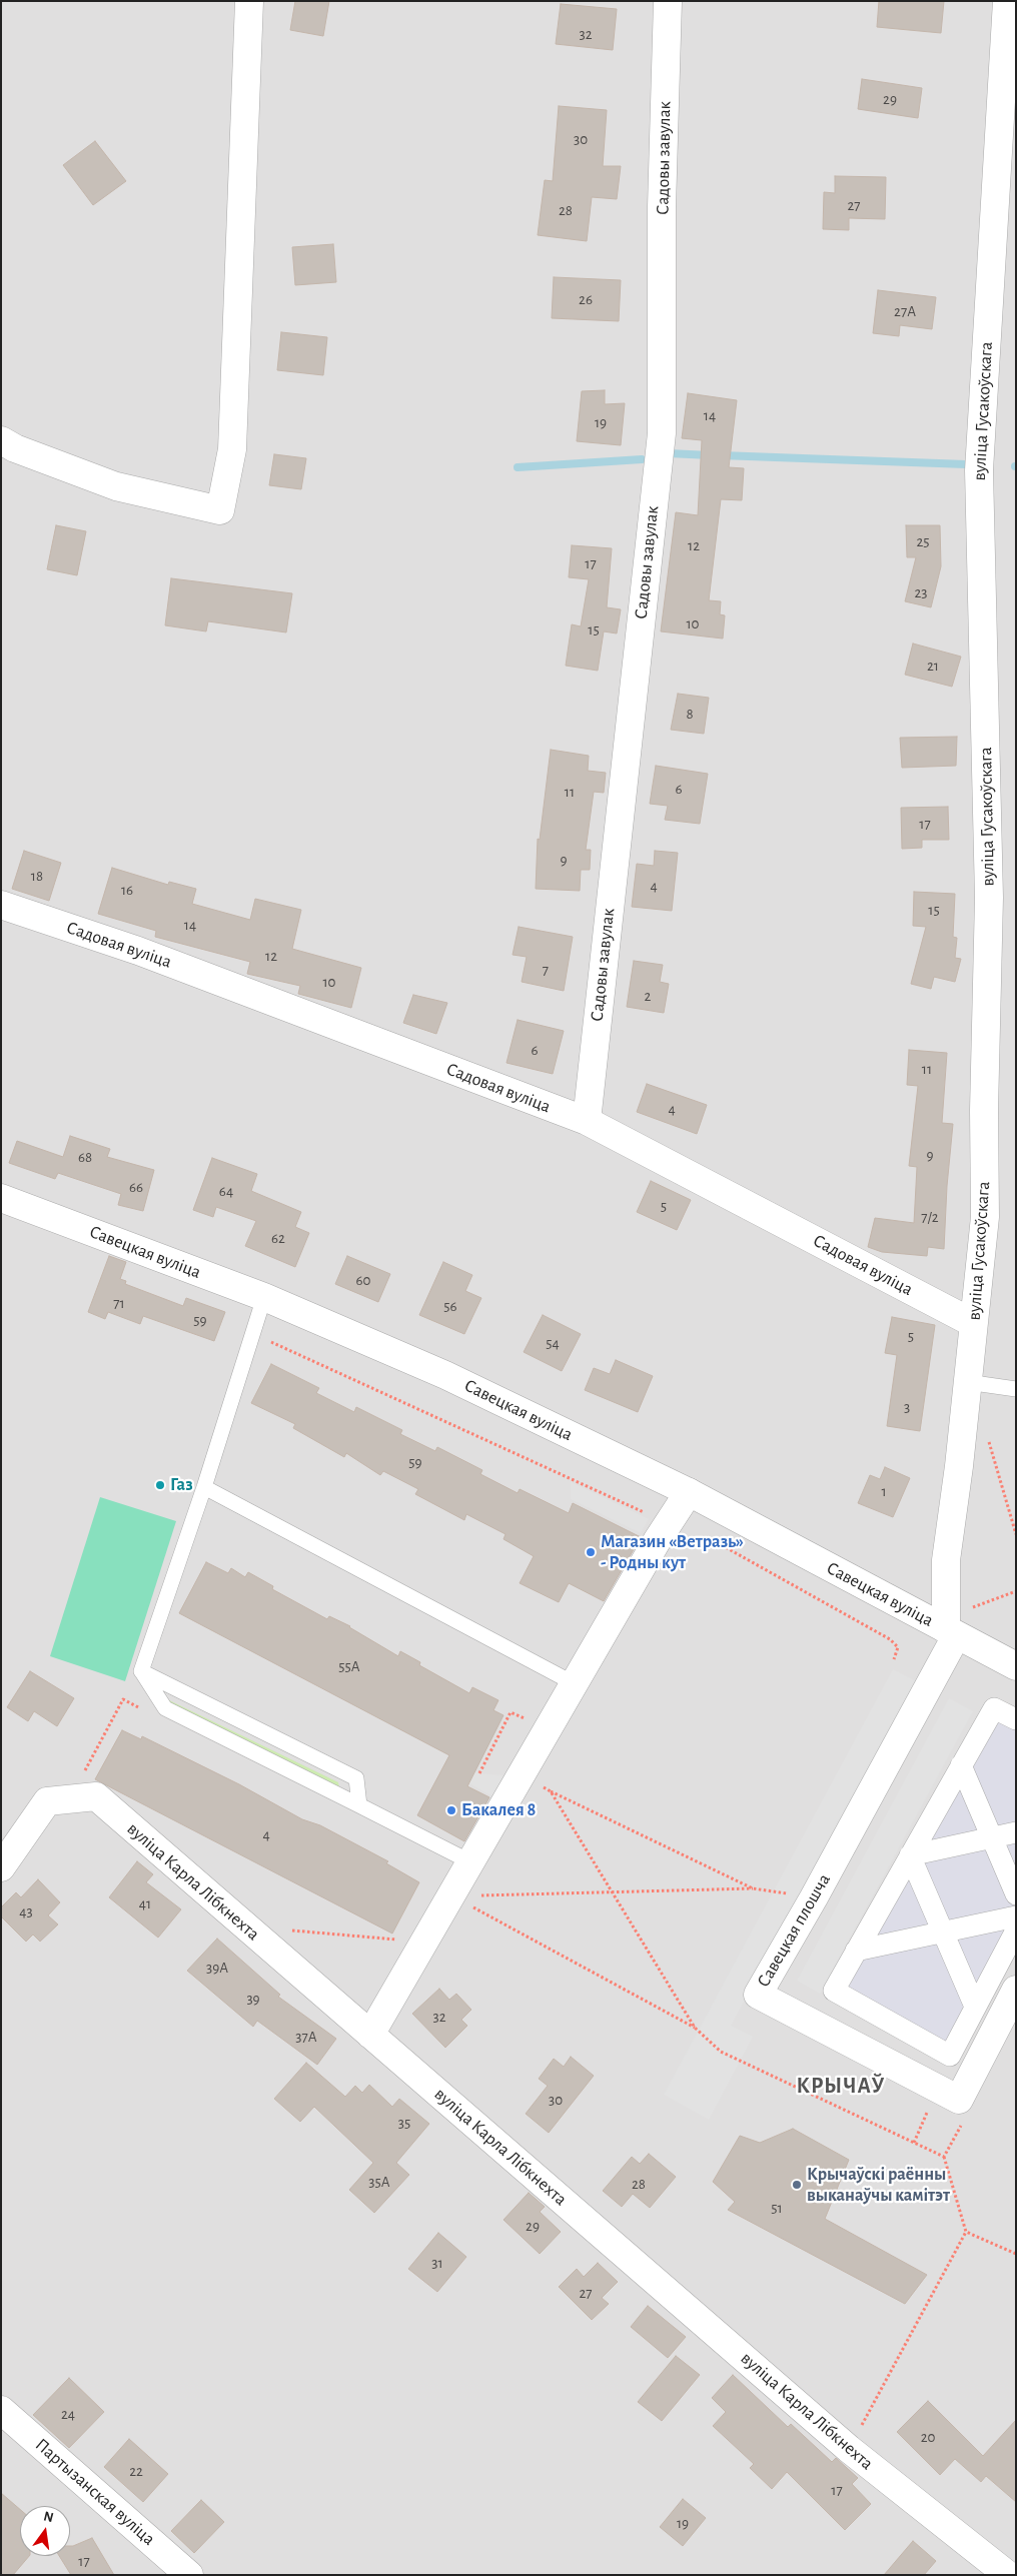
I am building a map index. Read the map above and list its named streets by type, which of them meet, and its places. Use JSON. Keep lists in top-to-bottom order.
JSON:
{
  "streets": {
    "street": [
      "Садовы завулак",
      "вуліца Гусакоўскага",
      "Садовая вуліца",
      "Савецкая вуліца",
      "вуліца Карла Лібкнехта",
      "Савецкая плошча",
      "Партызанская вуліца"
    ]
  },
  "crossings": [
    ["Садовы завулак", "Садовая вуліца"],
    ["вуліца Гусакоўскага", "Садовая вуліца"],
    ["вуліца Гусакоўскага", "Савецкая вуліца"],
    ["вуліца Гусакоўскага", "Савецкая плошча"],
    ["Савецкая вуліца", "Савецкая плошча"]
  ],
  "districts": ["КРЫЧАЎ"],
  "places": [
    "Газ",
    "Магазин «Ветразь» - Родны кут",
    "Бакалея 8",
    "Крычаўскі раённы выканаўчы камітэт"
  ],
  "house_numbers": [
    "32",
    "29",
    "30",
    "27",
    "28",
    "26",
    "27А",
    "14",
    "19",
    "25",
    "12",
    "17",
    "23",
    "10",
    "15",
    "21",
    "8",
    "6",
    "11",
    "17",
    "9",
    "18",
    "4",
    "16",
    "15",
    "14",
    "12",
    "7",
    "10",
    "2",
    "6",
    "11",
    "4",
    "9",
    "68",
    "66",
    "64",
    "5",
    "7/2",
    "62",
    "60",
    "71",
    "56",
    "59",
    "5",
    "54",
    "3",
    "59",
    "1",
    "55А",
    "4",
    "41",
    "43",
    "39А",
    "39",
    "32",
    "37А",
    "30",
    "35",
    "35А",
    "28",
    "51",
    "29",
    "31",
    "27",
    "24",
    "20",
    "22",
    "17",
    "19",
    "17"
  ],
  "north": "top"
}
